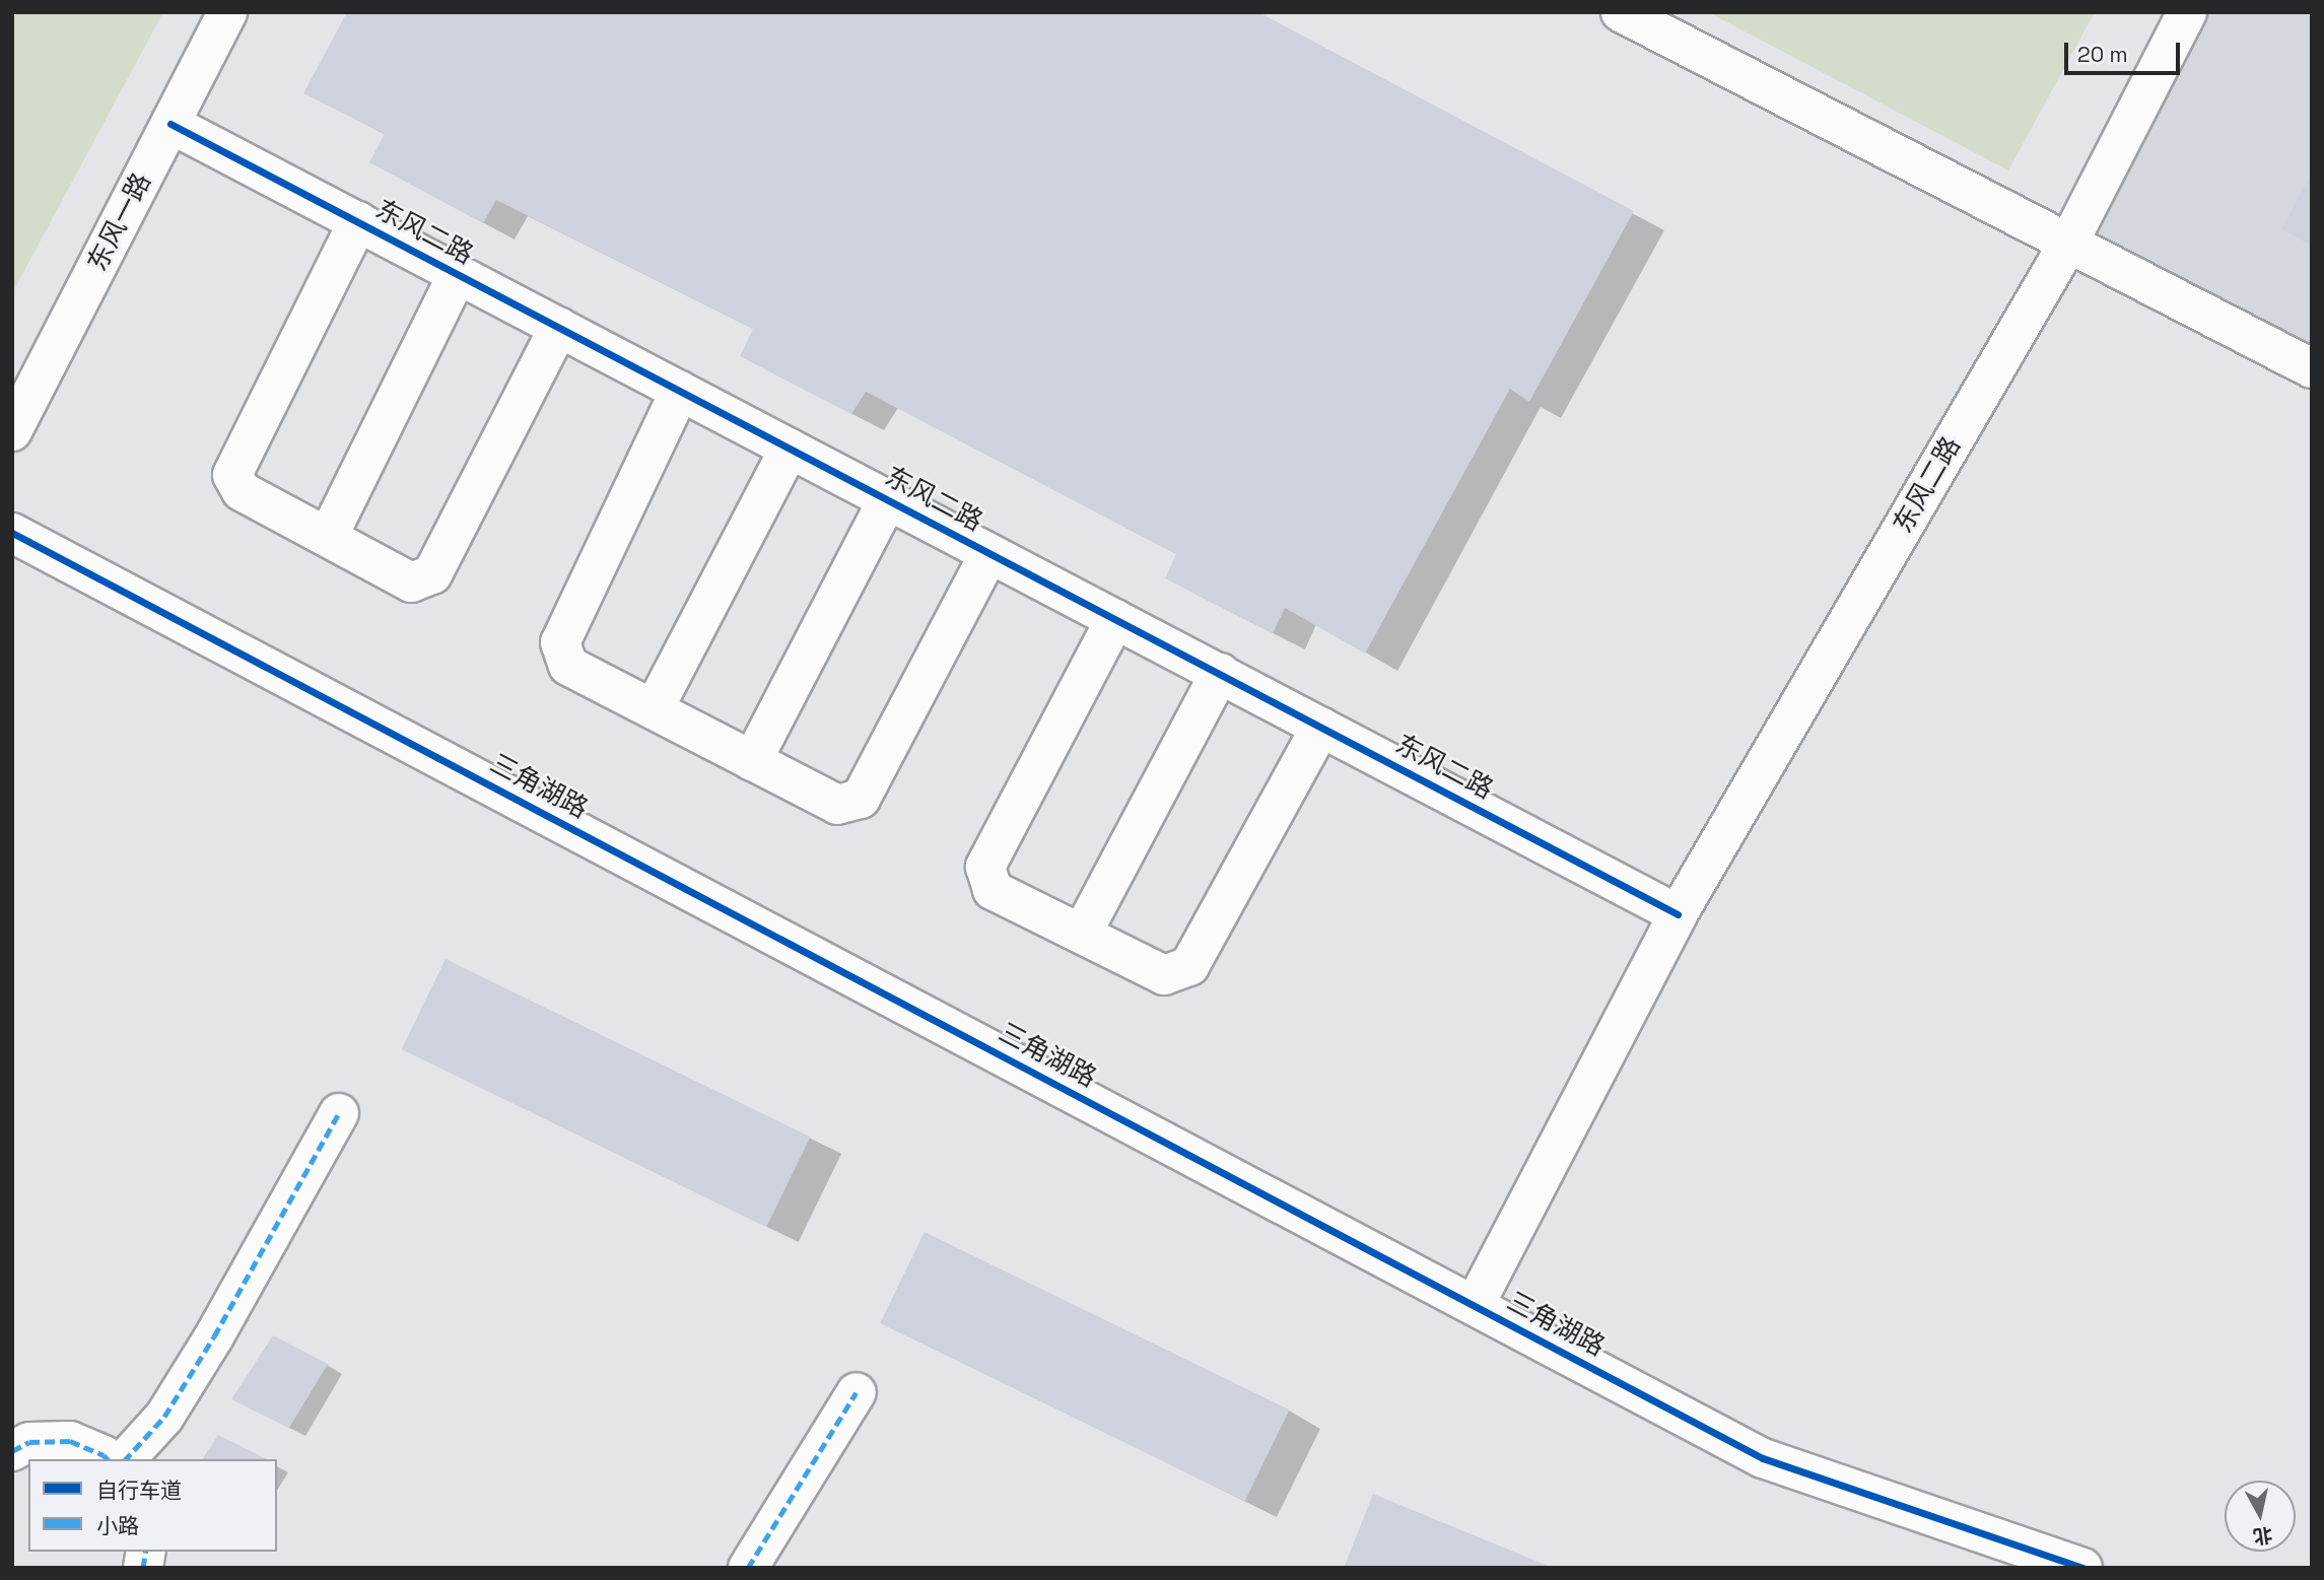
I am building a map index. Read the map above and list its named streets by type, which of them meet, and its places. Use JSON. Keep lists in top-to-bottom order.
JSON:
{
  "streets": {
    "street": ["东风一路", "东风二路", "三角湖路"]
  },
  "crossings": [
    ["东风一路", "东风二路"],
    ["东风二路", "三角湖路"]
  ],
  "legend": ["自行车道", "小路"],
  "scale_bar": "20 m",
  "north": "bottom"
}
